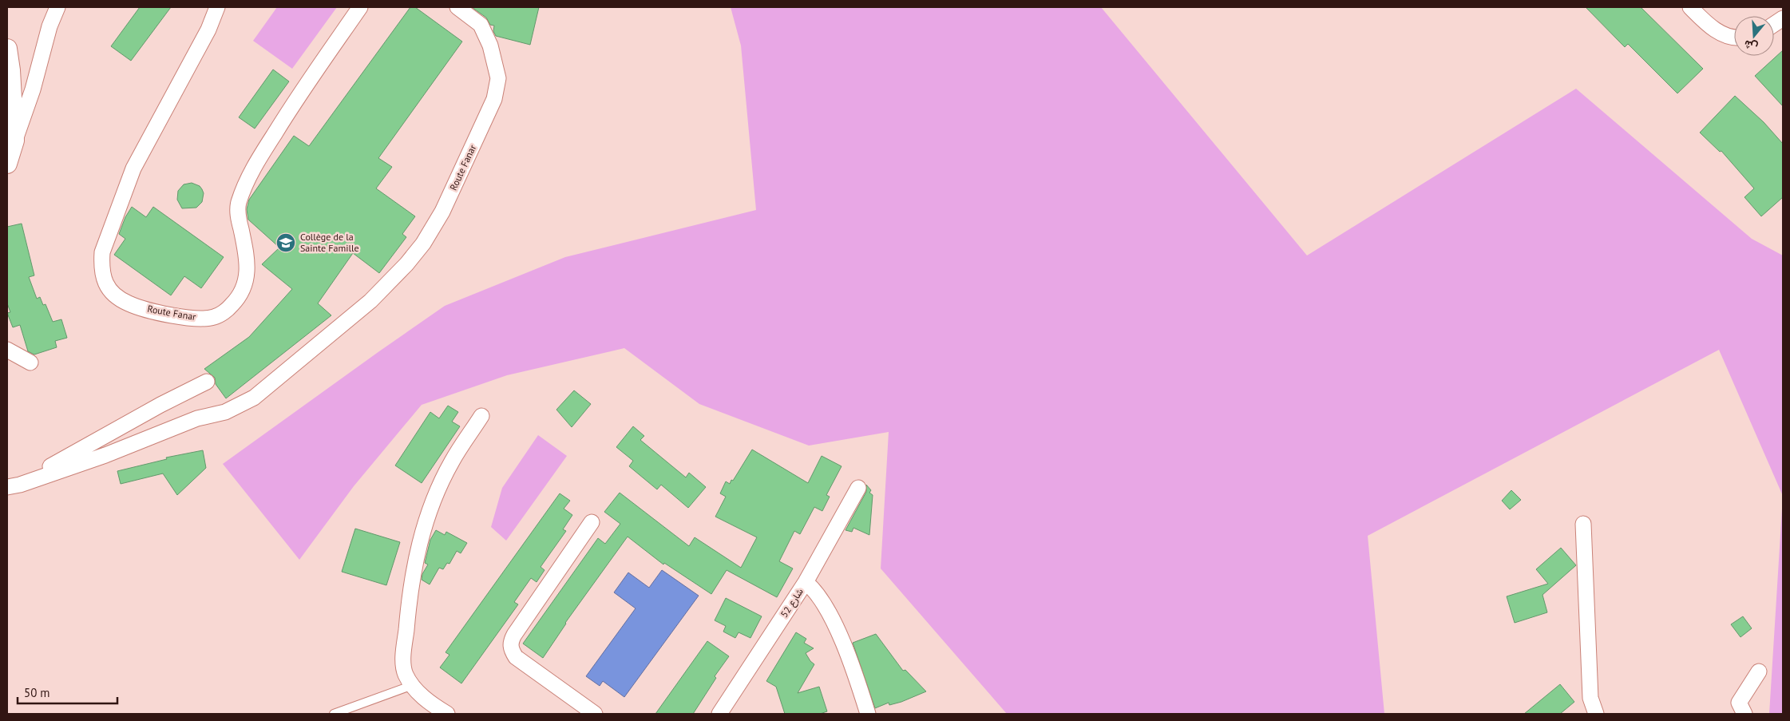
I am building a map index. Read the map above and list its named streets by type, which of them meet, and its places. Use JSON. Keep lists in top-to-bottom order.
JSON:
{
  "streets": {
    "street": ["Route Fanar", "شارع 52"]
  },
  "places": {
    "school or university": ["Collège de la Sainte Famille"]
  },
  "scale_bar": "50 m",
  "north": "bottom"
}
